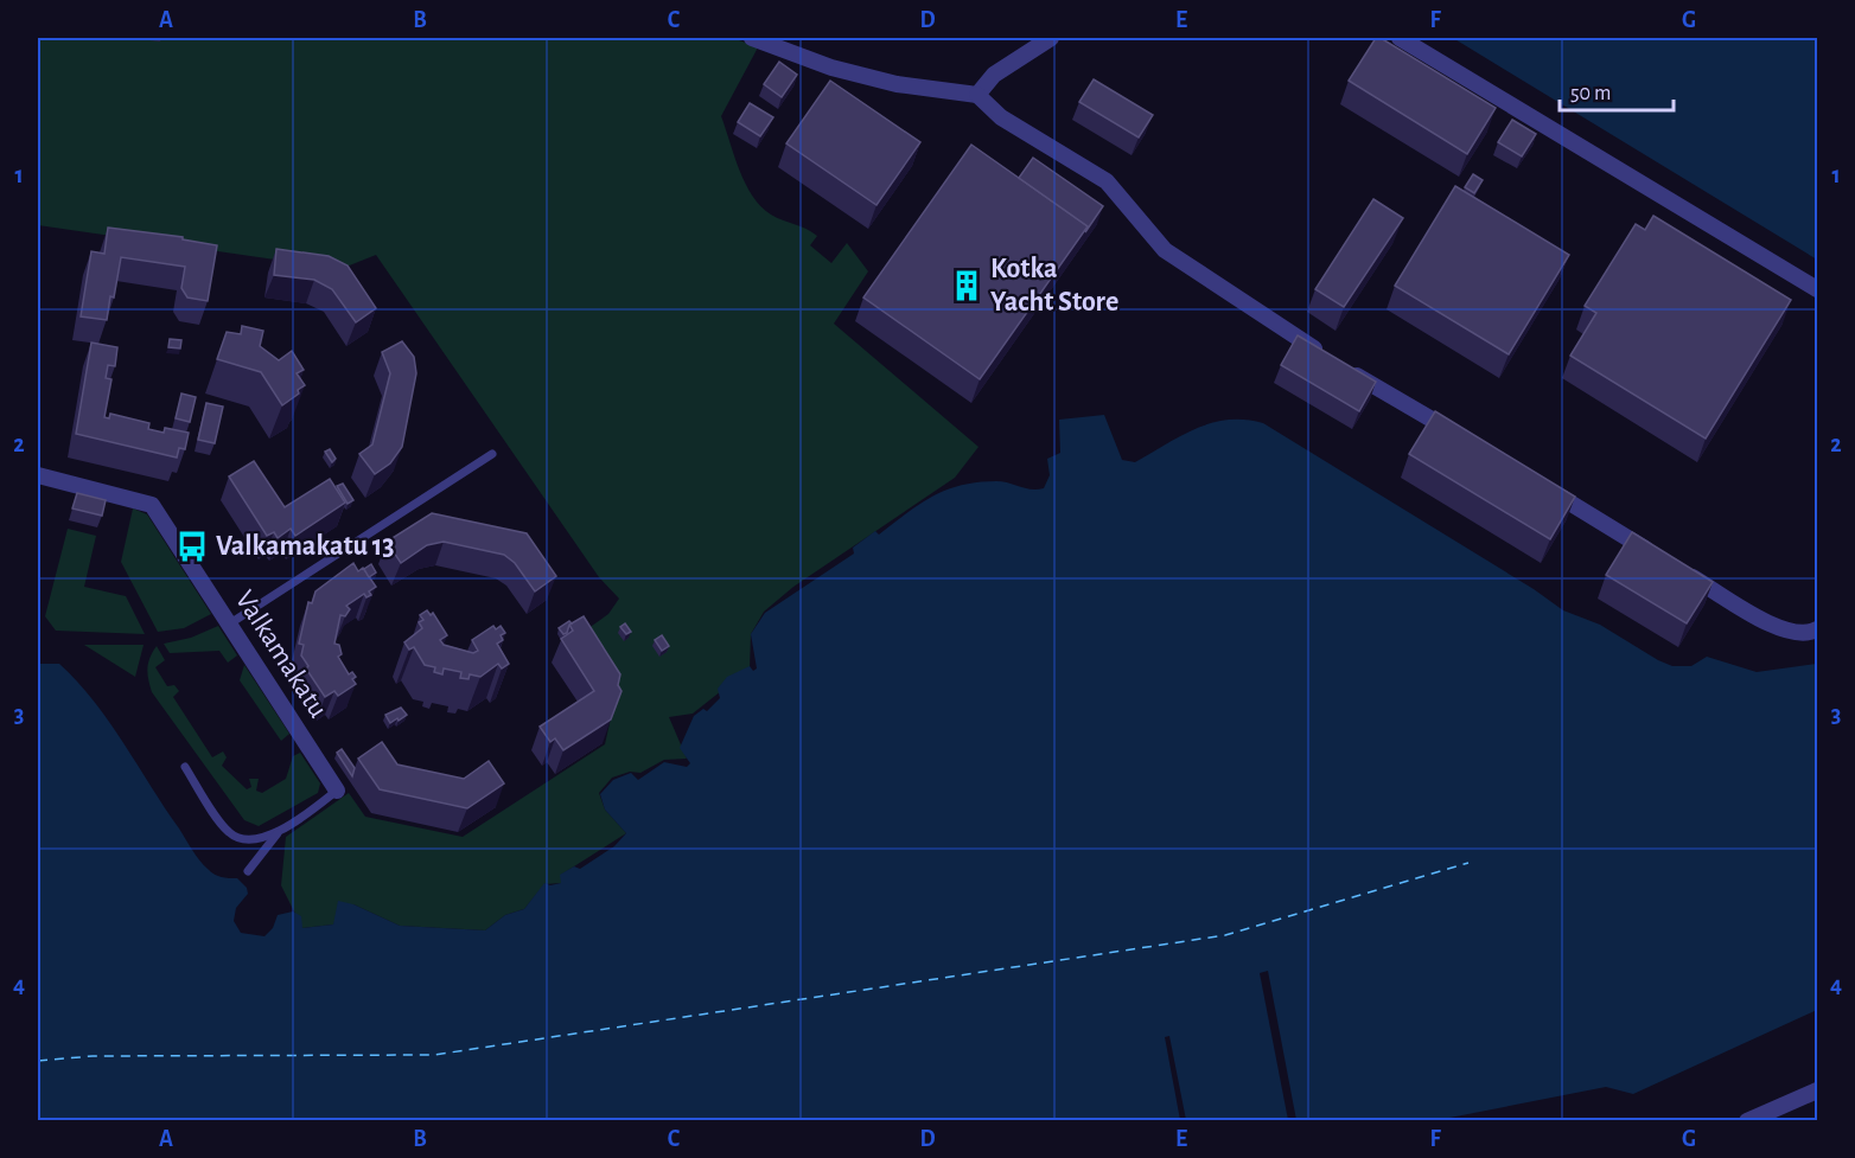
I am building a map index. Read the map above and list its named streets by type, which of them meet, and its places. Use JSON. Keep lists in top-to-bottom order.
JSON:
{
  "streets": {
    "street": ["Valkamakatu"]
  },
  "places": {
    "building": ["Kotka Yacht Store"],
    "bus stop": ["Valkamakatu 13"]
  },
  "scale_bar": "50 m",
  "grid": {
    "columns": [
      "A",
      "B",
      "C",
      "D",
      "E",
      "F",
      "G"
    ],
    "rows": [
      "1",
      "2",
      "3",
      "4"
    ]
  }
}
